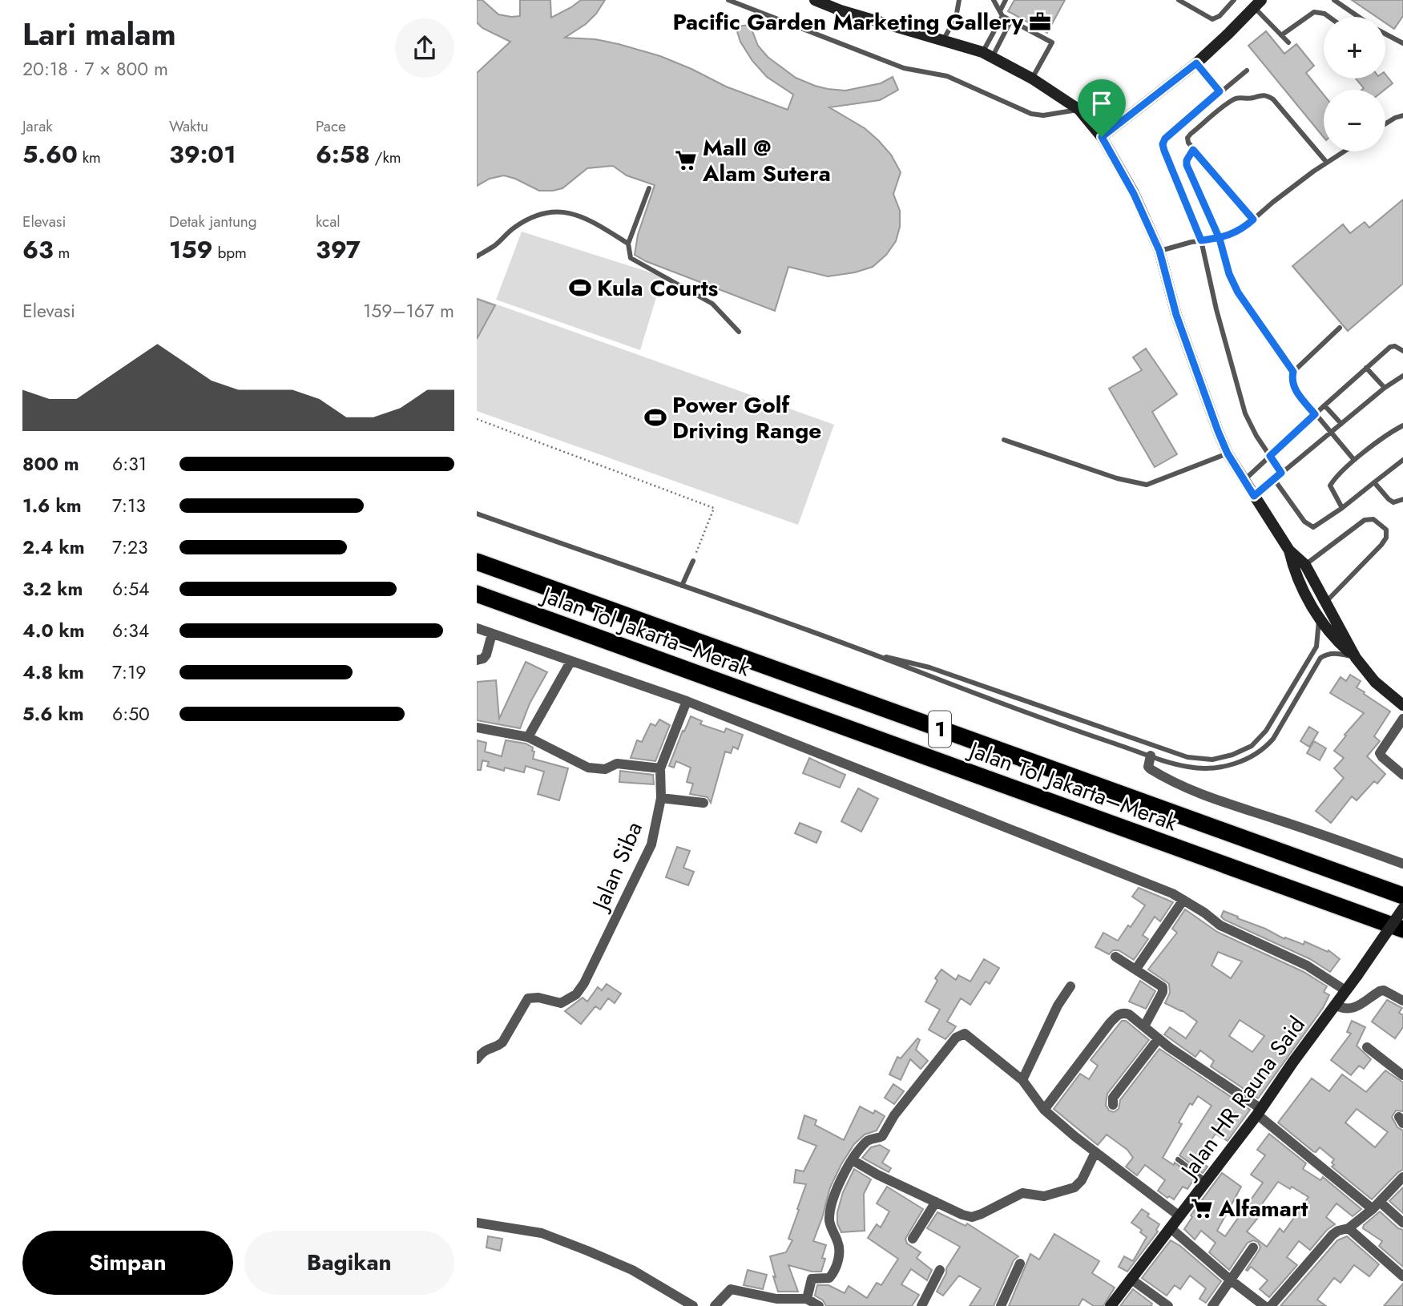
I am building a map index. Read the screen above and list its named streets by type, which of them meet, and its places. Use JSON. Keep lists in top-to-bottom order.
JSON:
{
  "streets": {
    "highway": ["Jalan Tol Jakarta–Merak", "1"],
    "street": ["Jalan Siba", "Jalan HR Rauna Said"]
  },
  "places": {
    "office": ["Pacific Garden Marketing Gallery"],
    "supermarket": ["Mall @ Alam Sutera", "Alfamart"],
    "sports": ["Kula Courts", "Power Golf Driving Range"]
  },
  "page": {
    "heading": ["Lari malam", "20:18 · 7 × 800 m"],
    "map_buttons": ["+", "−"],
    "stats": [
      ["Jarak", "5.60 km"],
      ["Waktu", "39:01"],
      ["Pace", "6:58 /km"],
      ["Elevasi", "63 m"],
      ["Detak jantung", "159 bpm"],
      ["kcal", "397"]
    ],
    "chart": ["Elevasi", "159–167 m"],
    "list": [
      {
        "name": "800 m",
        "note": "6:31"
      },
      {
        "name": "1.6 km",
        "note": "7:13"
      },
      {
        "name": "2.4 km",
        "note": "7:23"
      },
      {
        "name": "3.2 km",
        "note": "6:54"
      },
      {
        "name": "4.0 km",
        "note": "6:34"
      },
      {
        "name": "4.8 km",
        "note": "7:19"
      },
      {
        "name": "5.6 km",
        "note": "6:50"
      }
    ],
    "buttons": ["Simpan", "Bagikan"]
  }
}
